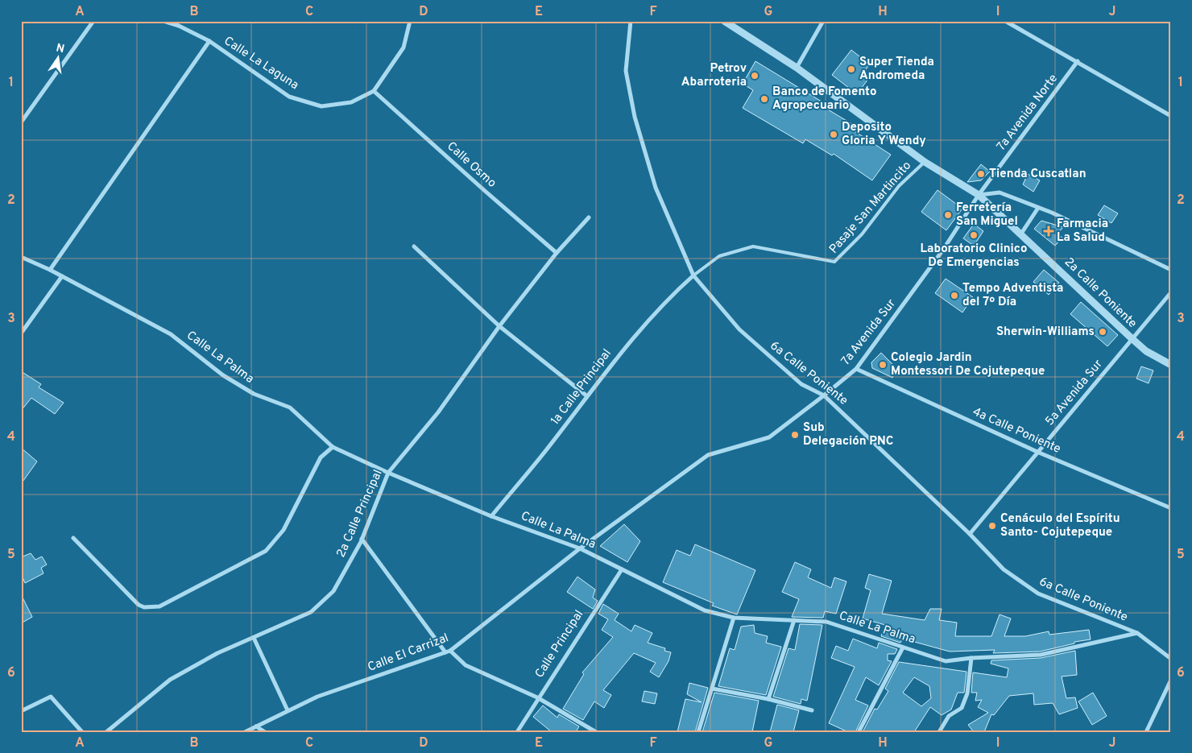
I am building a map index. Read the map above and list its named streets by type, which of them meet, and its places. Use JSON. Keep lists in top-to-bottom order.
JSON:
{
  "streets": {
    "street": [
      "Calle La Laguna",
      "7a Avenida Norte",
      "Calle Osmo",
      "2a Calle Poniente",
      "7a Avenida Sur",
      "Calle La Palma",
      "6a Calle Poniente",
      "1a Calle Principal",
      "5a Avenida Sur",
      "4a Calle Poniente",
      "2a Calle Principal",
      "Calle Principal",
      "Calle El Carrizal"
    ],
    "lane": ["Pasaje San Martincito"]
  },
  "crossings": [
    ["Calle La Laguna", "Calle Osmo"],
    ["7a Avenida Norte", "2a Calle Poniente"],
    ["7a Avenida Norte", "7a Avenida Sur"],
    ["Calle Osmo", "2a Calle Principal"],
    ["Pasaje San Martincito", "2a Calle Poniente"],
    ["Pasaje San Martincito", "6a Calle Poniente"],
    ["Pasaje San Martincito", "1a Calle Principal"],
    ["2a Calle Poniente", "7a Avenida Sur"],
    ["2a Calle Poniente", "5a Avenida Sur"],
    ["7a Avenida Sur", "Calle La Palma"],
    ["7a Avenida Sur", "6a Calle Poniente"],
    ["7a Avenida Sur", "4a Calle Poniente"],
    ["7a Avenida Sur", "Calle El Carrizal"],
    ["Calle La Palma", "6a Calle Poniente"],
    ["Calle La Palma", "1a Calle Principal"],
    ["Calle La Palma", "2a Calle Principal"],
    ["Calle La Palma", "Calle Principal"],
    ["Calle La Palma", "Calle El Carrizal"],
    ["6a Calle Poniente", "1a Calle Principal"],
    ["6a Calle Poniente", "5a Avenida Sur"],
    ["5a Avenida Sur", "4a Calle Poniente"]
  ],
  "places": {
    "other": [
      "Super Tienda Andromeda",
      "Petrov Abarroteria",
      "Banco de Fomento Agropecuario",
      "Deposito Gloria Y Wendy",
      "Tienda Cuscatlan",
      "Ferretería San Miguel",
      "Laboratorio Clinico De Emergencias",
      "Tempo Adventista del 7º Día",
      "Sherwin-Williams",
      "Colegio Jardin Montessori De Cojutepeque",
      "Sub Delegación PNC",
      "Cenáculo del Espíritu Santo- Cojutepeque"
    ],
    "health": ["Farmacia La Salud"]
  },
  "north": "top",
  "grid": {
    "columns": [
      "A",
      "B",
      "C",
      "D",
      "E",
      "F",
      "G",
      "H",
      "I",
      "J"
    ],
    "rows": [
      "1",
      "2",
      "3",
      "4",
      "5",
      "6"
    ]
  }
}
